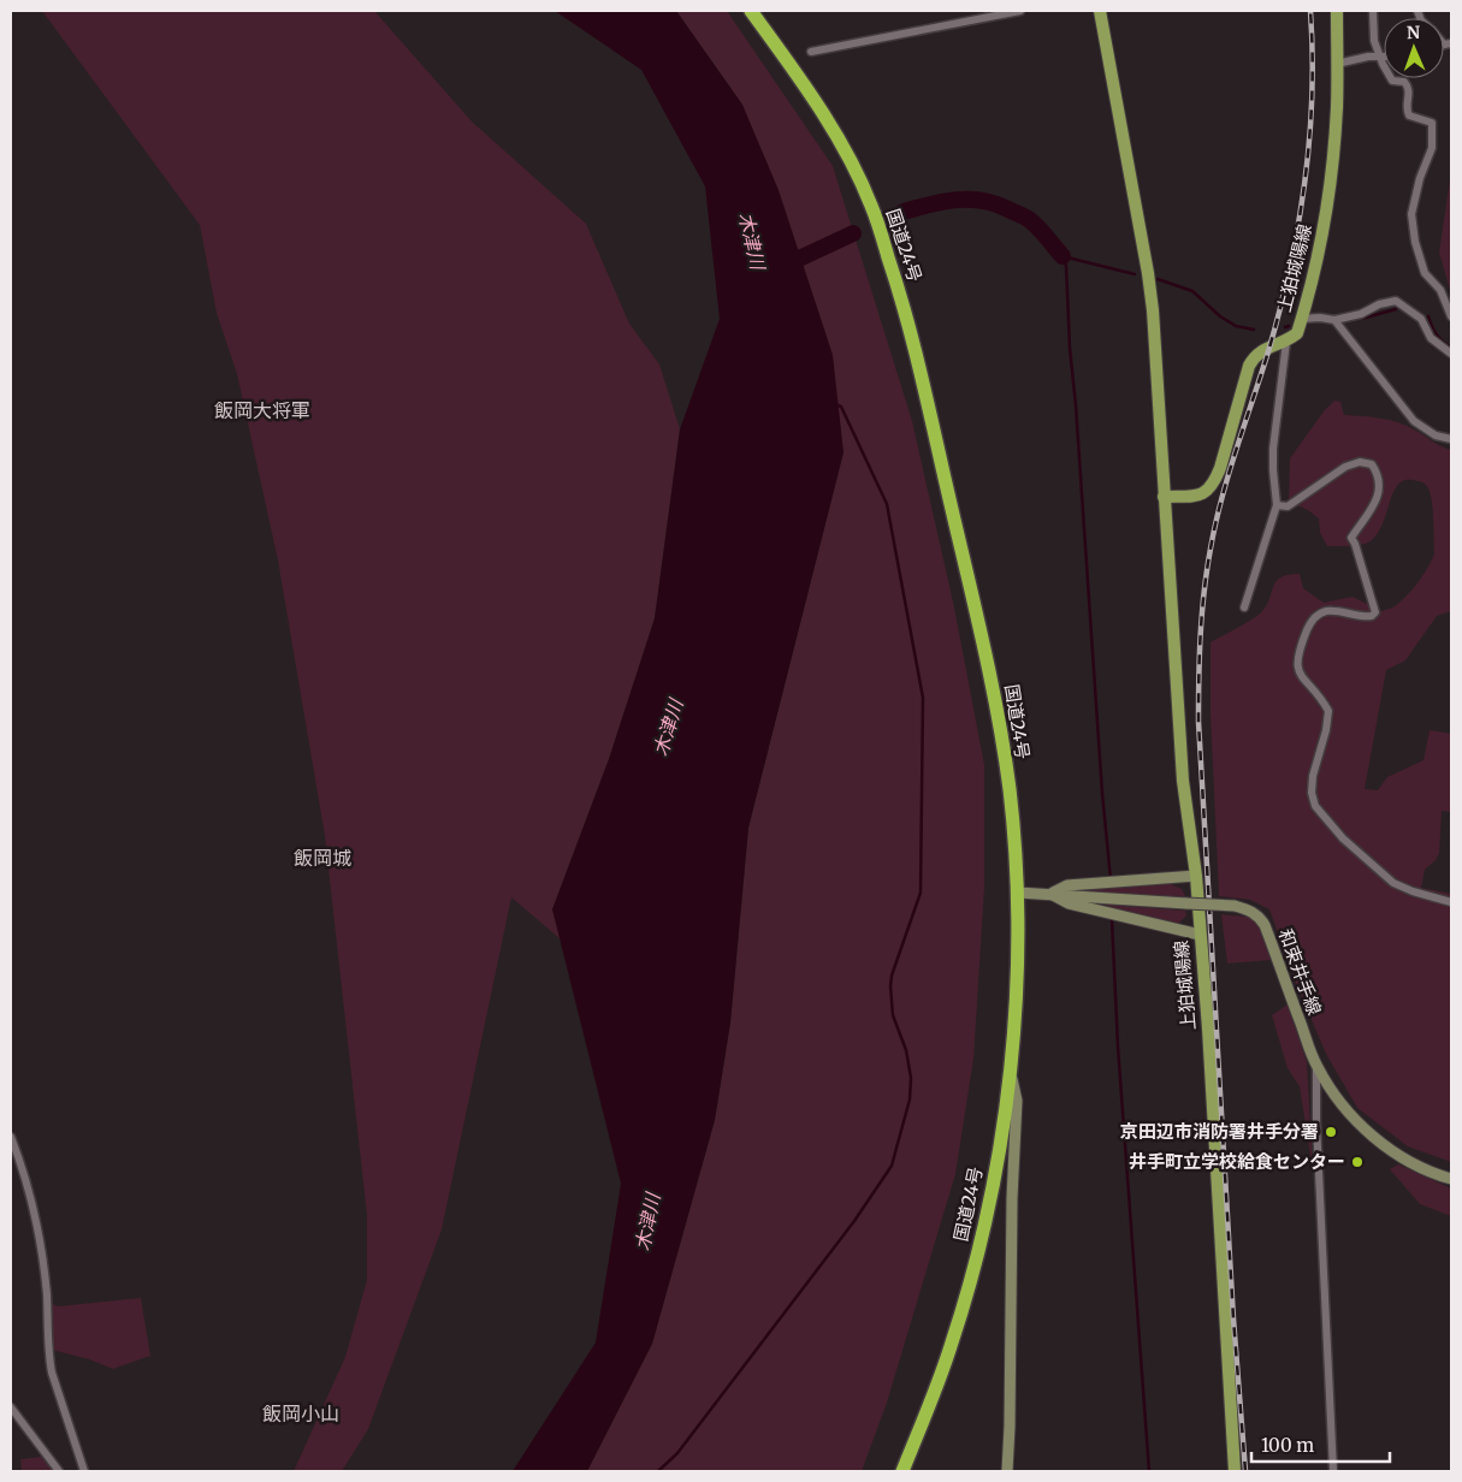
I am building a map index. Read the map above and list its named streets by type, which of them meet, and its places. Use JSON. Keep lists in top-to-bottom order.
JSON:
{
  "streets": {
    "highway": ["国道24号"],
    "main road": ["上狛城陽線", "和束井手線"]
  },
  "crossings": [
    ["国道24号", "和束井手線"]
  ],
  "districts": ["飯岡大将軍", "飯岡城", "飯岡小山"],
  "water": ["木津川"],
  "places": ["京田辺市消防署井手分署", "井手町立学校給食センター"],
  "scale_bar": "100 m",
  "north": "top"
}
